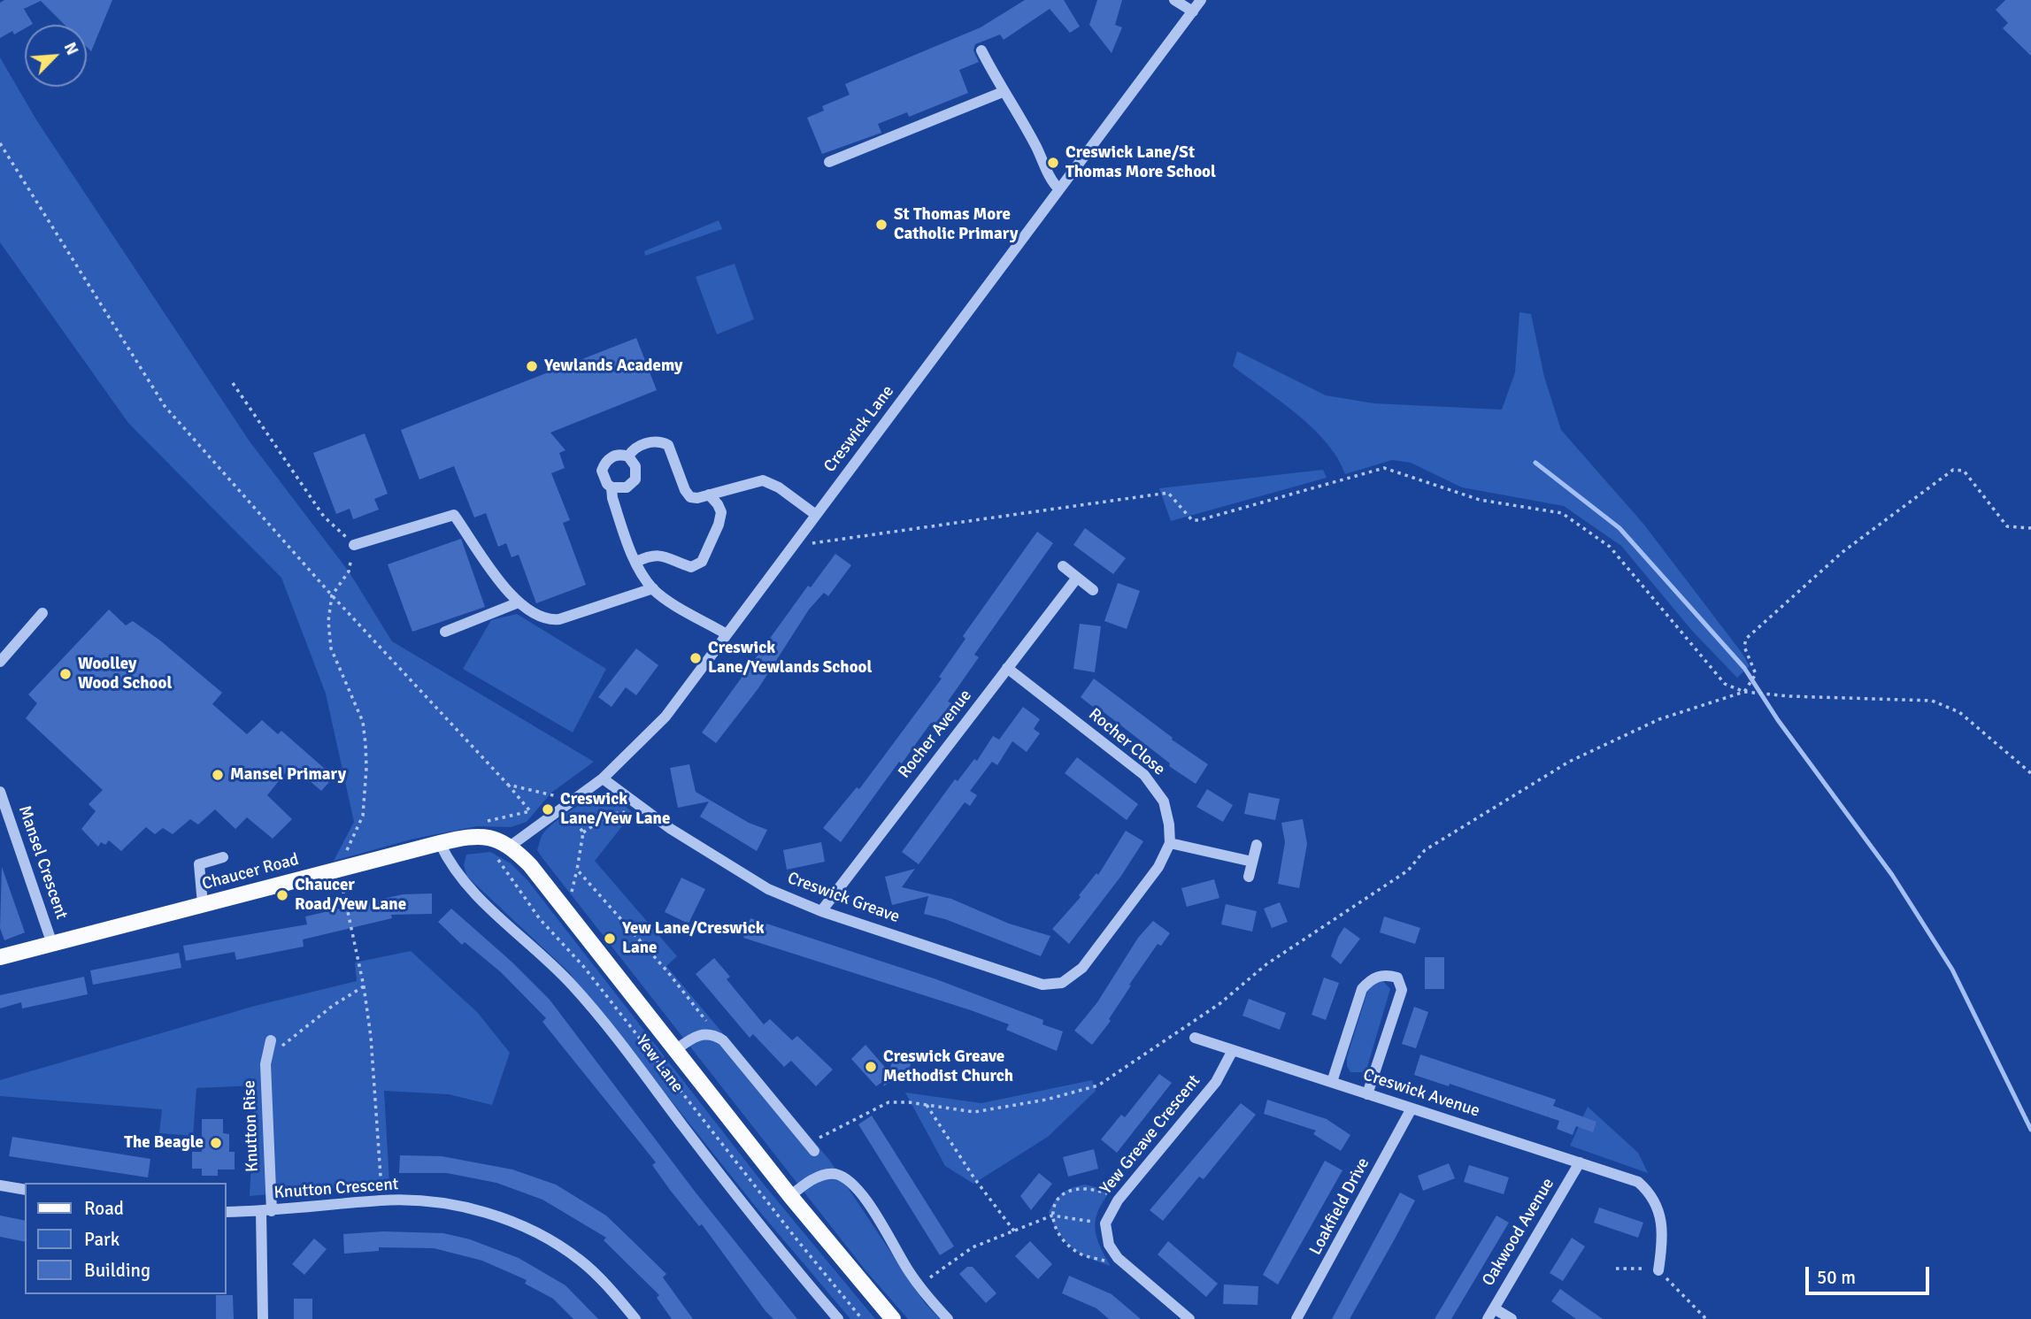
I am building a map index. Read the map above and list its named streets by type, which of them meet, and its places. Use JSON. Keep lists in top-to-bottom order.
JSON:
{
  "streets": {
    "main road": ["Chaucer Road", "Yew Lane"],
    "street": [
      "Creswick Lane",
      "Rocher Avenue",
      "Rocher Close",
      "Mansel Crescent",
      "Creswick Greave",
      "Creswick Avenue",
      "Knutton Rise",
      "Yew Greave Crescent",
      "Knutton Crescent",
      "Loakfield Drive",
      "Oakwood Avenue"
    ]
  },
  "crossings": [
    ["Creswick Lane", "Chaucer Road"],
    ["Creswick Lane", "Creswick Greave"],
    ["Creswick Lane", "Yew Lane"],
    ["Rocher Avenue", "Rocher Close"],
    ["Rocher Avenue", "Creswick Greave"],
    ["Rocher Close", "Creswick Greave"],
    ["Mansel Crescent", "Chaucer Road"],
    ["Chaucer Road", "Yew Lane"],
    ["Creswick Avenue", "Yew Greave Crescent"],
    ["Creswick Avenue", "Loakfield Drive"],
    ["Creswick Avenue", "Oakwood Avenue"],
    ["Knutton Rise", "Knutton Crescent"]
  ],
  "places": [
    "Creswick Lane/St Thomas More School",
    "St Thomas More Catholic Primary",
    "Yewlands Academy",
    "Creswick Lane/Yewlands School",
    "Woolley Wood School",
    "Mansel Primary",
    "Creswick Lane/Yew Lane",
    "Chaucer Road/Yew Lane",
    "Yew Lane/Creswick Lane",
    "Creswick Greave Methodist Church",
    "The Beagle"
  ],
  "legend": ["Road", "Park", "Building"],
  "scale_bar": "50 m",
  "north": "top right"
}
